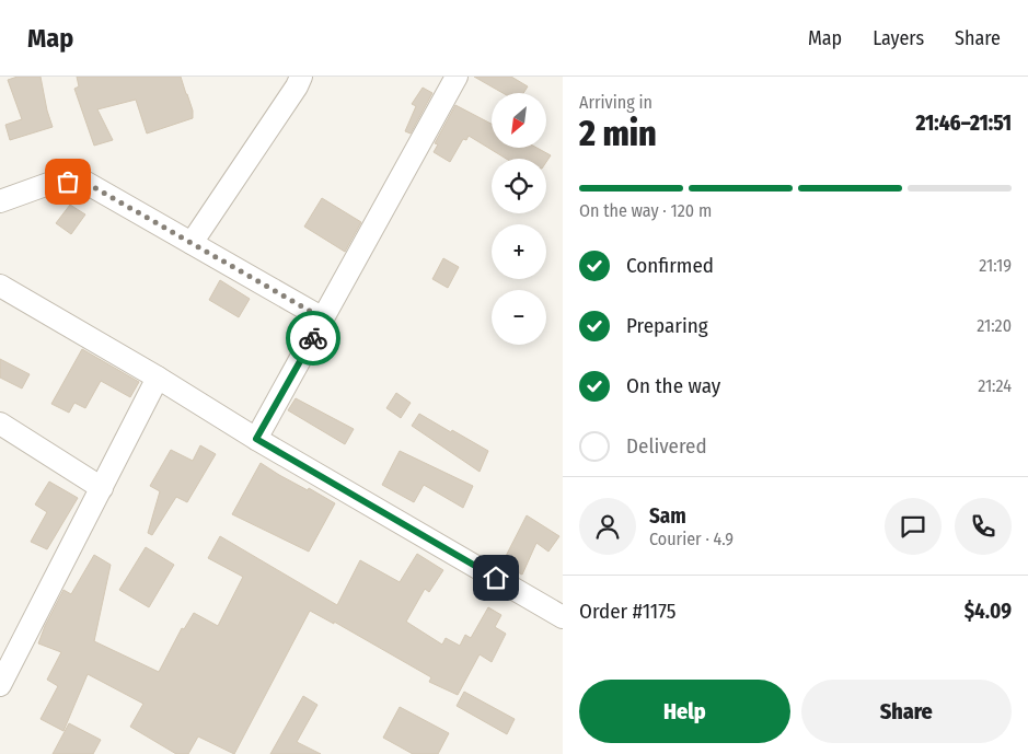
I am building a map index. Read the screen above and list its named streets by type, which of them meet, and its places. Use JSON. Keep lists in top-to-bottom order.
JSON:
{
  "north": "bottom left",
  "page": {
    "header": "Map",
    "nav": ["Map", "Layers", "Share"],
    "heading": ["2 min", "Arriving in", "21:46–21:51"],
    "panel": [
      "Sam",
      "Courier · 4.9",
      "Order #1175",
      "$4.09"
    ],
    "map_buttons": ["+", "−"],
    "bar": "On the way · 120 m",
    "list": [
      ["Confirmed", "21:19"],
      ["Preparing", "21:20"],
      ["On the way", "21:24"],
      "Delivered"
    ],
    "buttons": ["Help", "Share"]
  }
}
